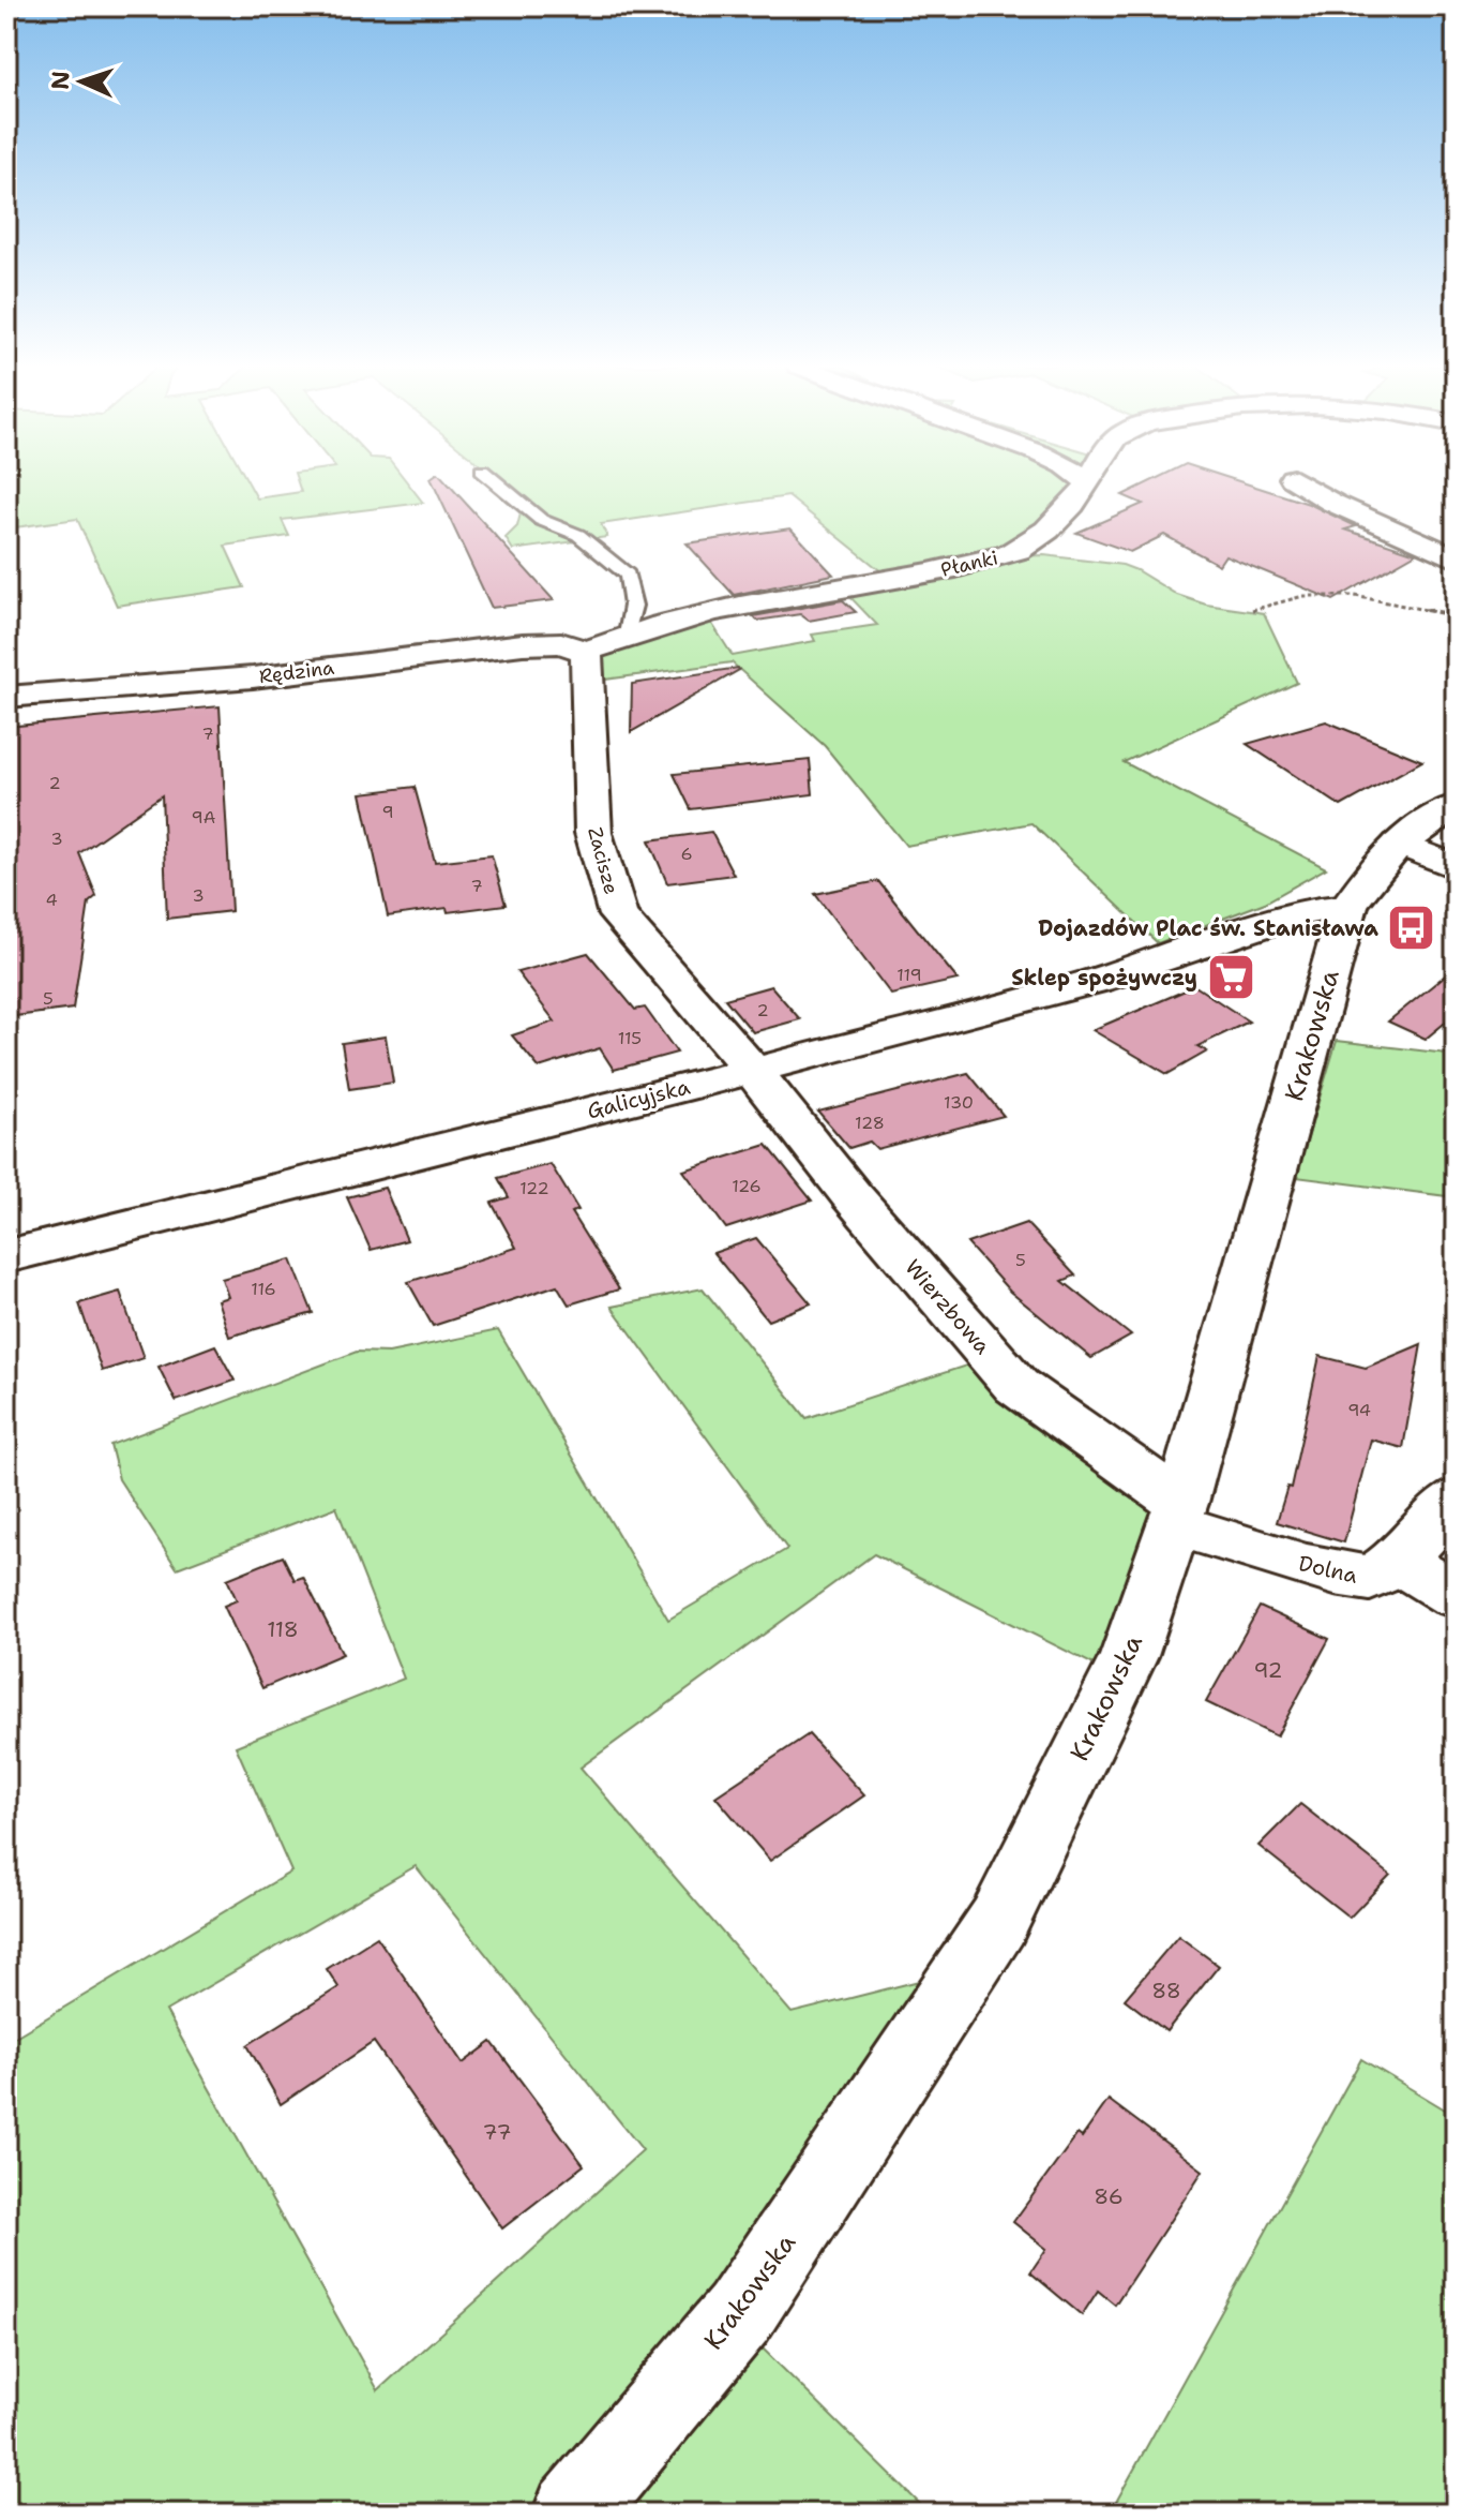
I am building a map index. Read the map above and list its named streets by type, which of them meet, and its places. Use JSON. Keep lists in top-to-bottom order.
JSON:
{
  "streets": {
    "street": [
      "Płanki",
      "Rędzina",
      "Zacisze",
      "Krakowska",
      "Galicyjska",
      "Wierzbowa",
      "Dolna"
    ]
  },
  "crossings": [
    ["Płanki", "Rędzina"],
    ["Płanki", "Zacisze"],
    ["Rędzina", "Zacisze"],
    ["Zacisze", "Galicyjska"],
    ["Zacisze", "Wierzbowa"],
    ["Krakowska", "Galicyjska"],
    ["Krakowska", "Wierzbowa"],
    ["Krakowska", "Dolna"],
    ["Galicyjska", "Wierzbowa"],
    ["Wierzbowa", "Dolna"]
  ],
  "places": {
    "bus stop": ["Dojazdów Plac św. Stanisława"],
    "supermarket": ["Sklep spożywczy"]
  },
  "house_numbers": [
    "7",
    "2",
    "9",
    "9A",
    "3",
    "6",
    "7",
    "3",
    "4",
    "119",
    "5",
    "2",
    "115",
    "130",
    "128",
    "126",
    "122",
    "5",
    "116",
    "94",
    "118",
    "92",
    "88",
    "77",
    "86"
  ],
  "north": "left"
}
